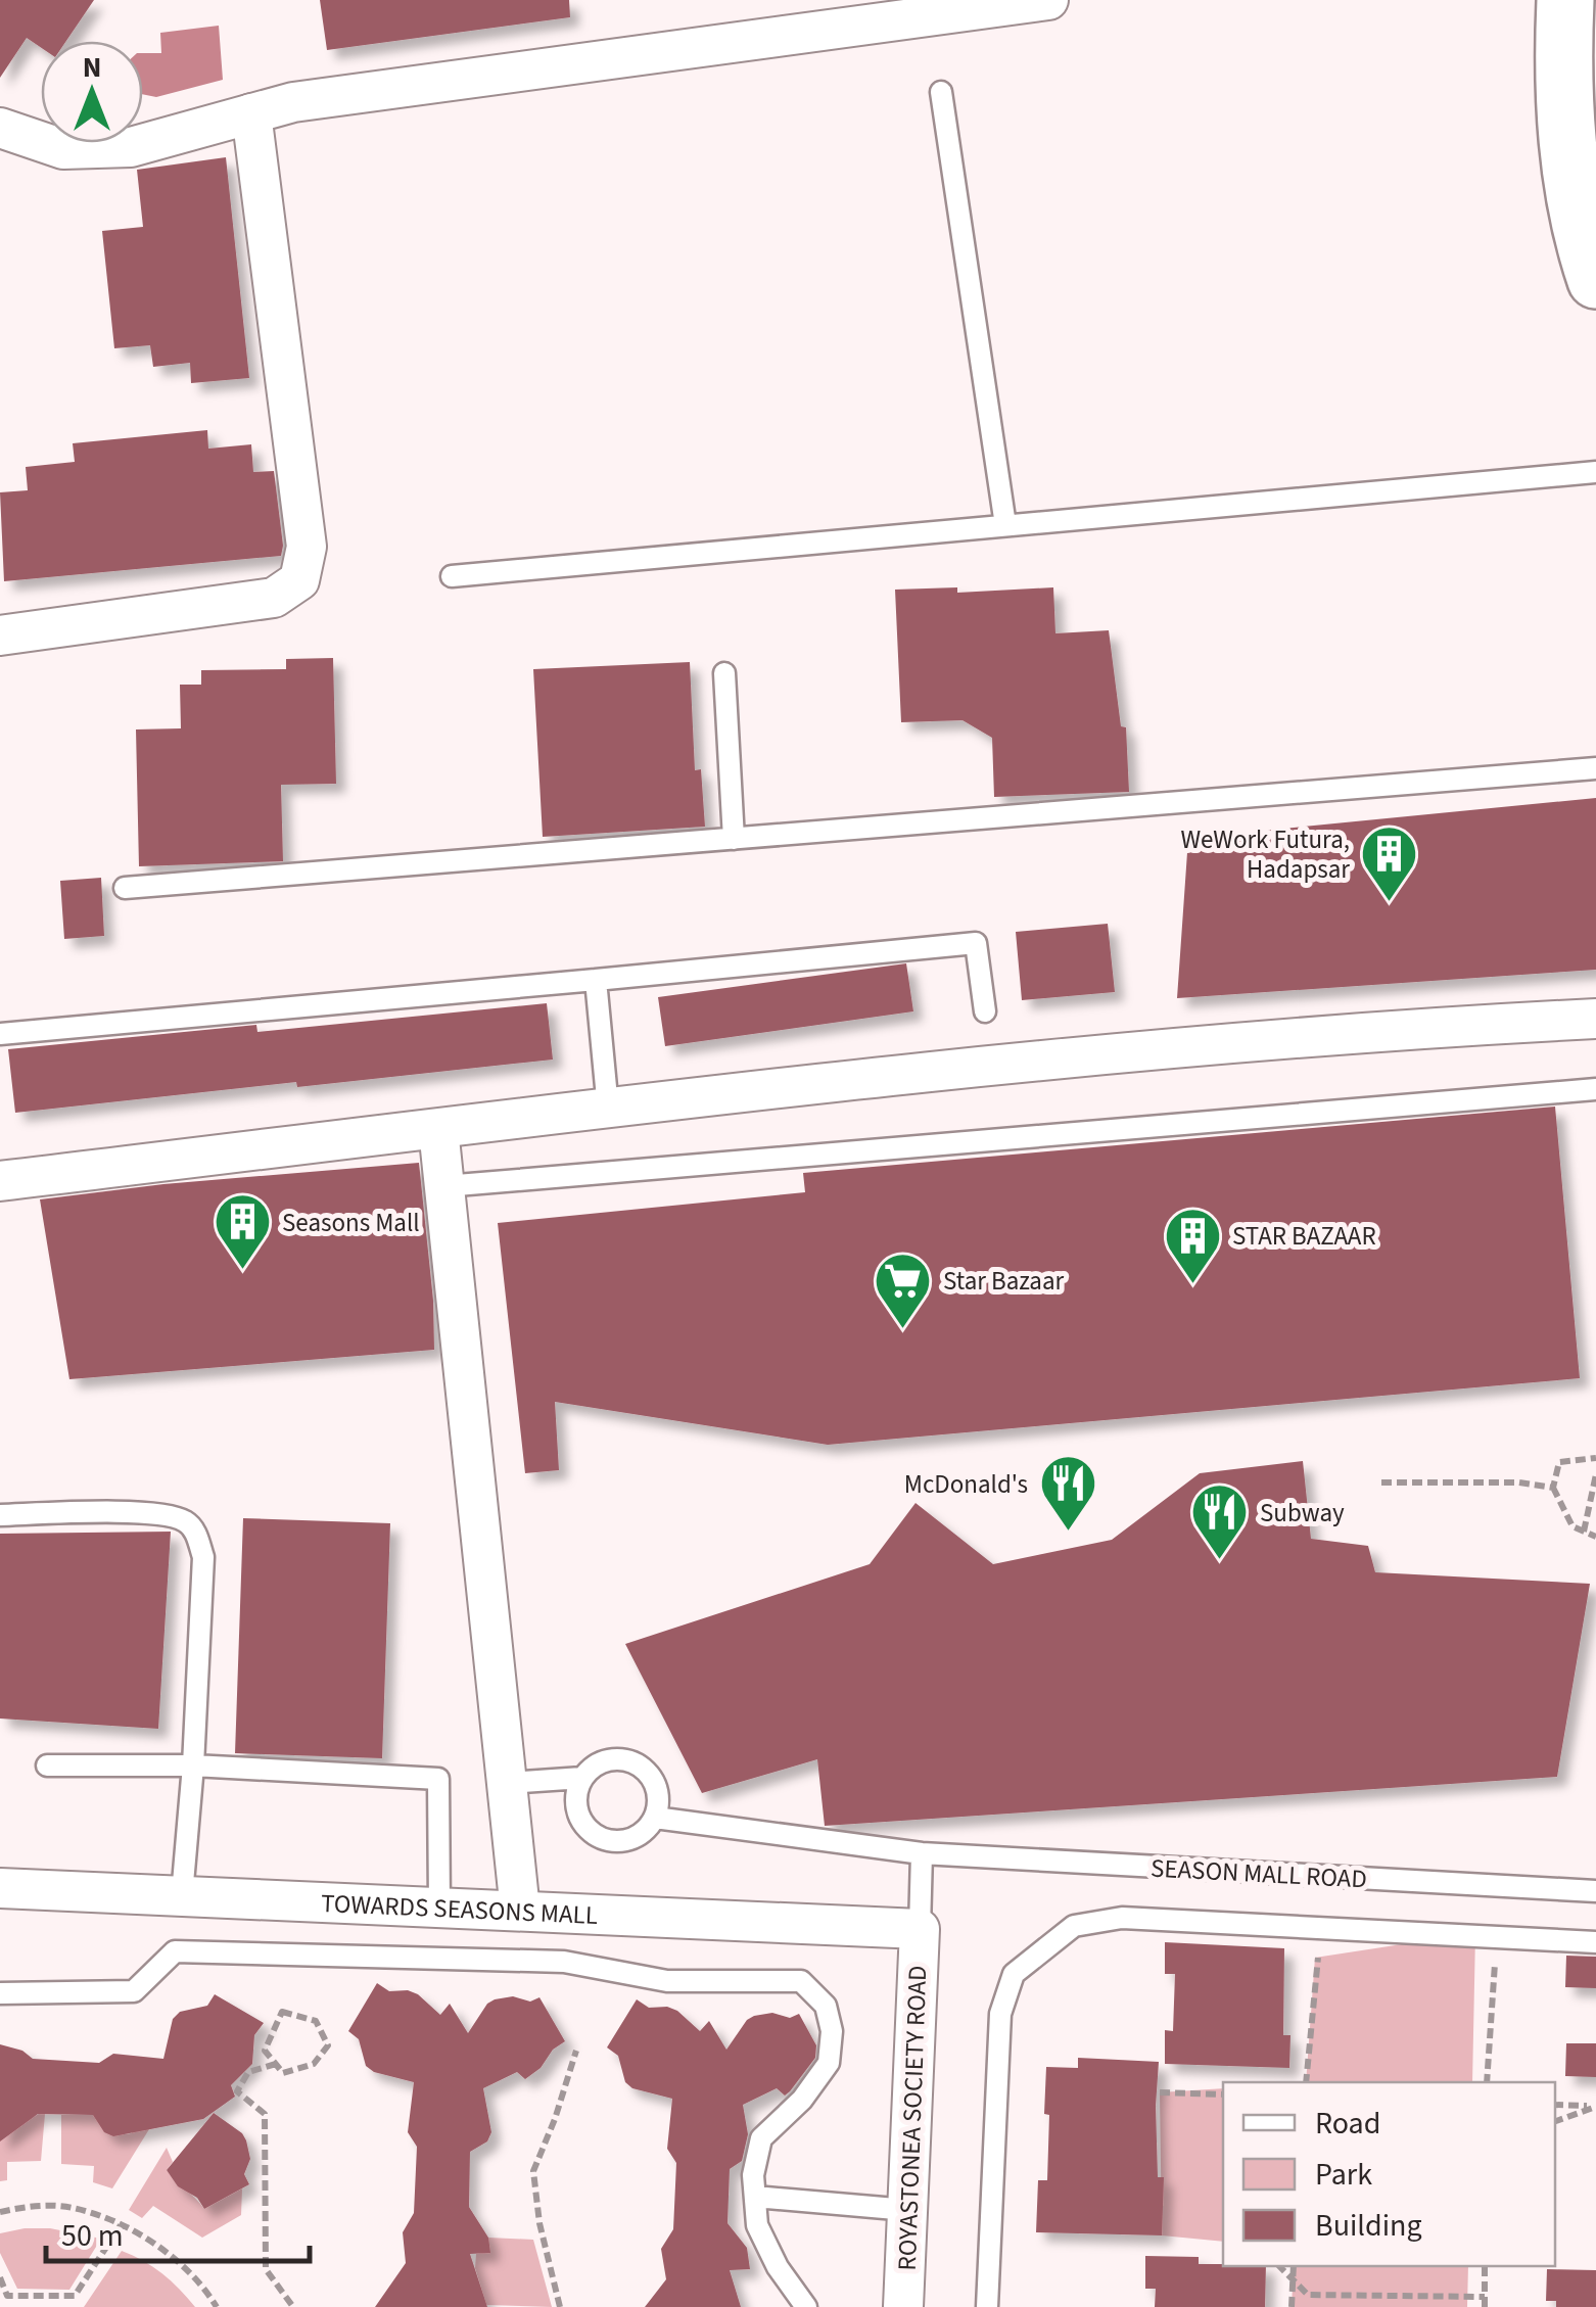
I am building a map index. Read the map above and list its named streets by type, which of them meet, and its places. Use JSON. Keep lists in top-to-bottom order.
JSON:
{
  "streets": {
    "street": ["TOWARDS SEASONS MALL", "ROYASTONEA SOCIETY ROAD"],
    "lane": ["SEASON MALL ROAD"]
  },
  "crossings": [
    ["TOWARDS SEASONS MALL", "ROYASTONEA SOCIETY ROAD"]
  ],
  "places": {
    "building": ["WeWork Futura, Hadapsar", "Seasons Mall", "STAR BAZAAR"],
    "supermarket": ["Star Bazaar"],
    "restaurant": ["McDonald's", "Subway"]
  },
  "legend": ["Road", "Park", "Building"],
  "scale_bar": "50 m",
  "north": "top"
}
